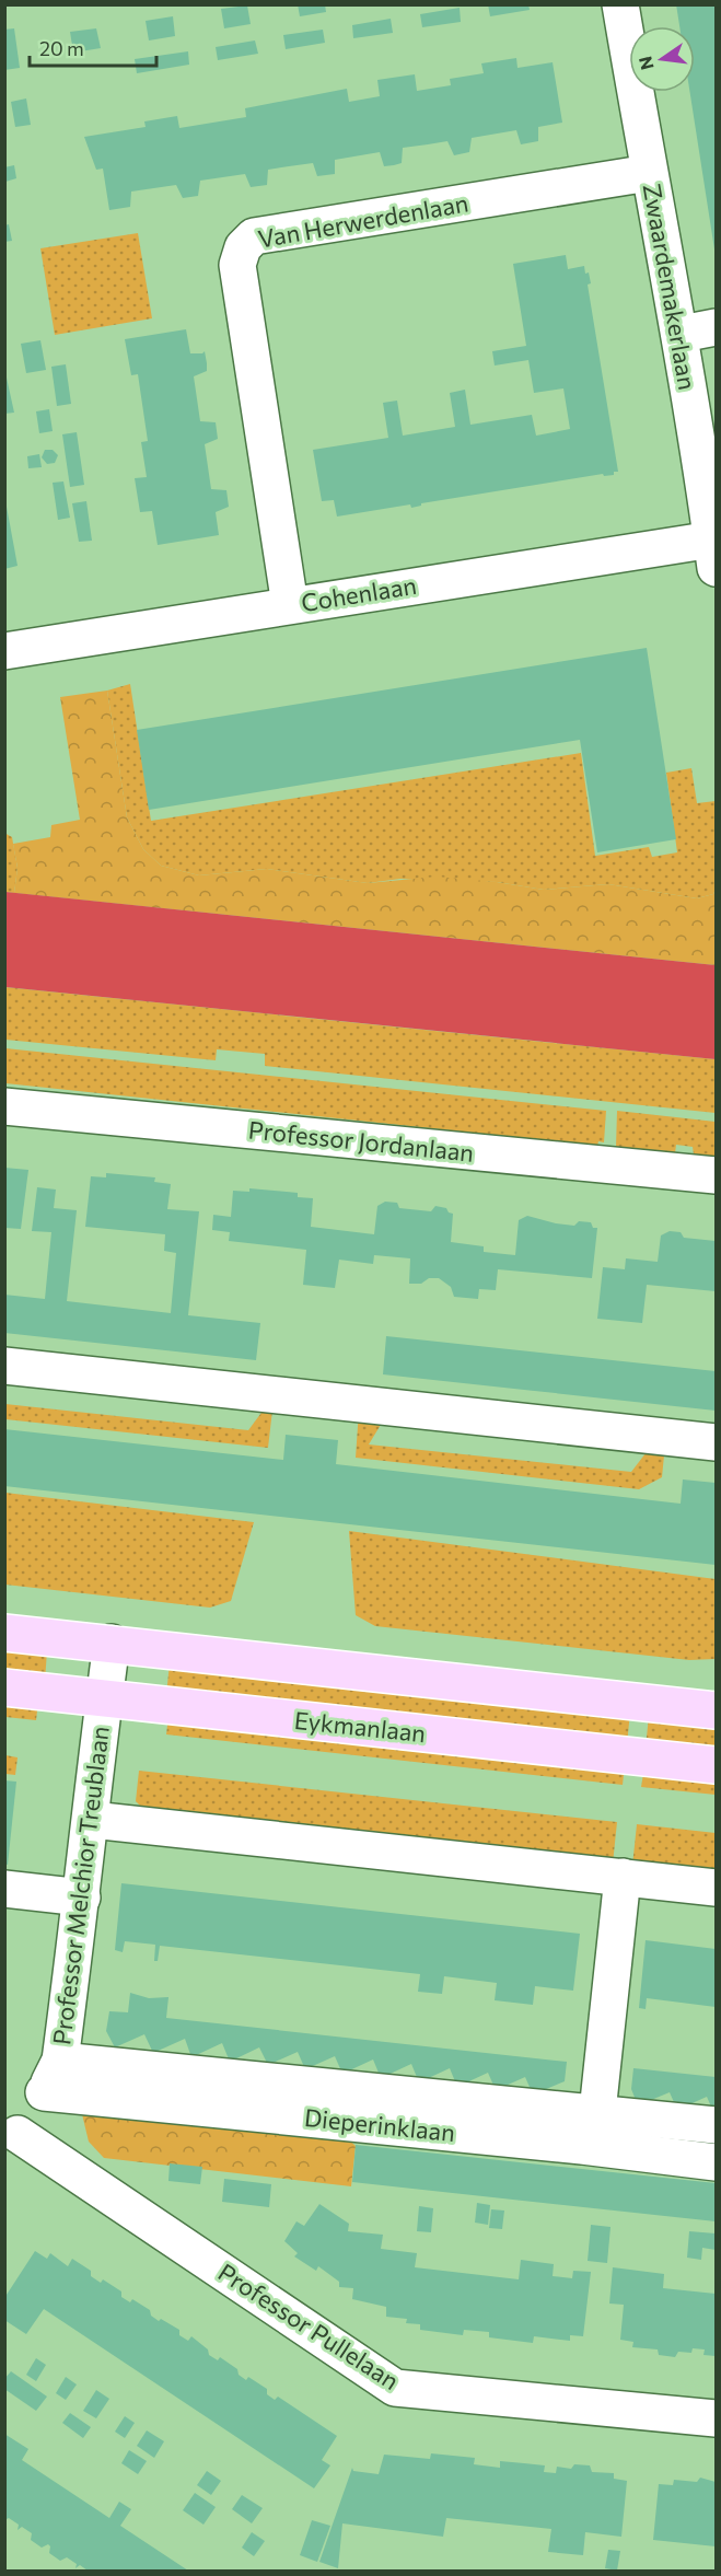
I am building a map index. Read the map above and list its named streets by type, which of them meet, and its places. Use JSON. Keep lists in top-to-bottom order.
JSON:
{
  "streets": {
    "main road": ["Eykmanlaan"],
    "street": [
      "Van Herwerdenlaan",
      "Zwaardemakerlaan",
      "Cohenlaan",
      "Professor Jordanlaan",
      "Professor Melchior Treublaan",
      "Dieperinklaan",
      "Professor Pullelaan"
    ]
  },
  "crossings": [
    ["Van Herwerdenlaan", "Zwaardemakerlaan"],
    ["Van Herwerdenlaan", "Cohenlaan"],
    ["Zwaardemakerlaan", "Cohenlaan"],
    ["Eykmanlaan", "Professor Melchior Treublaan"],
    ["Professor Melchior Treublaan", "Dieperinklaan"],
    ["Professor Melchior Treublaan", "Professor Pullelaan"]
  ],
  "scale_bar": "20 m",
  "north": "left"
}
